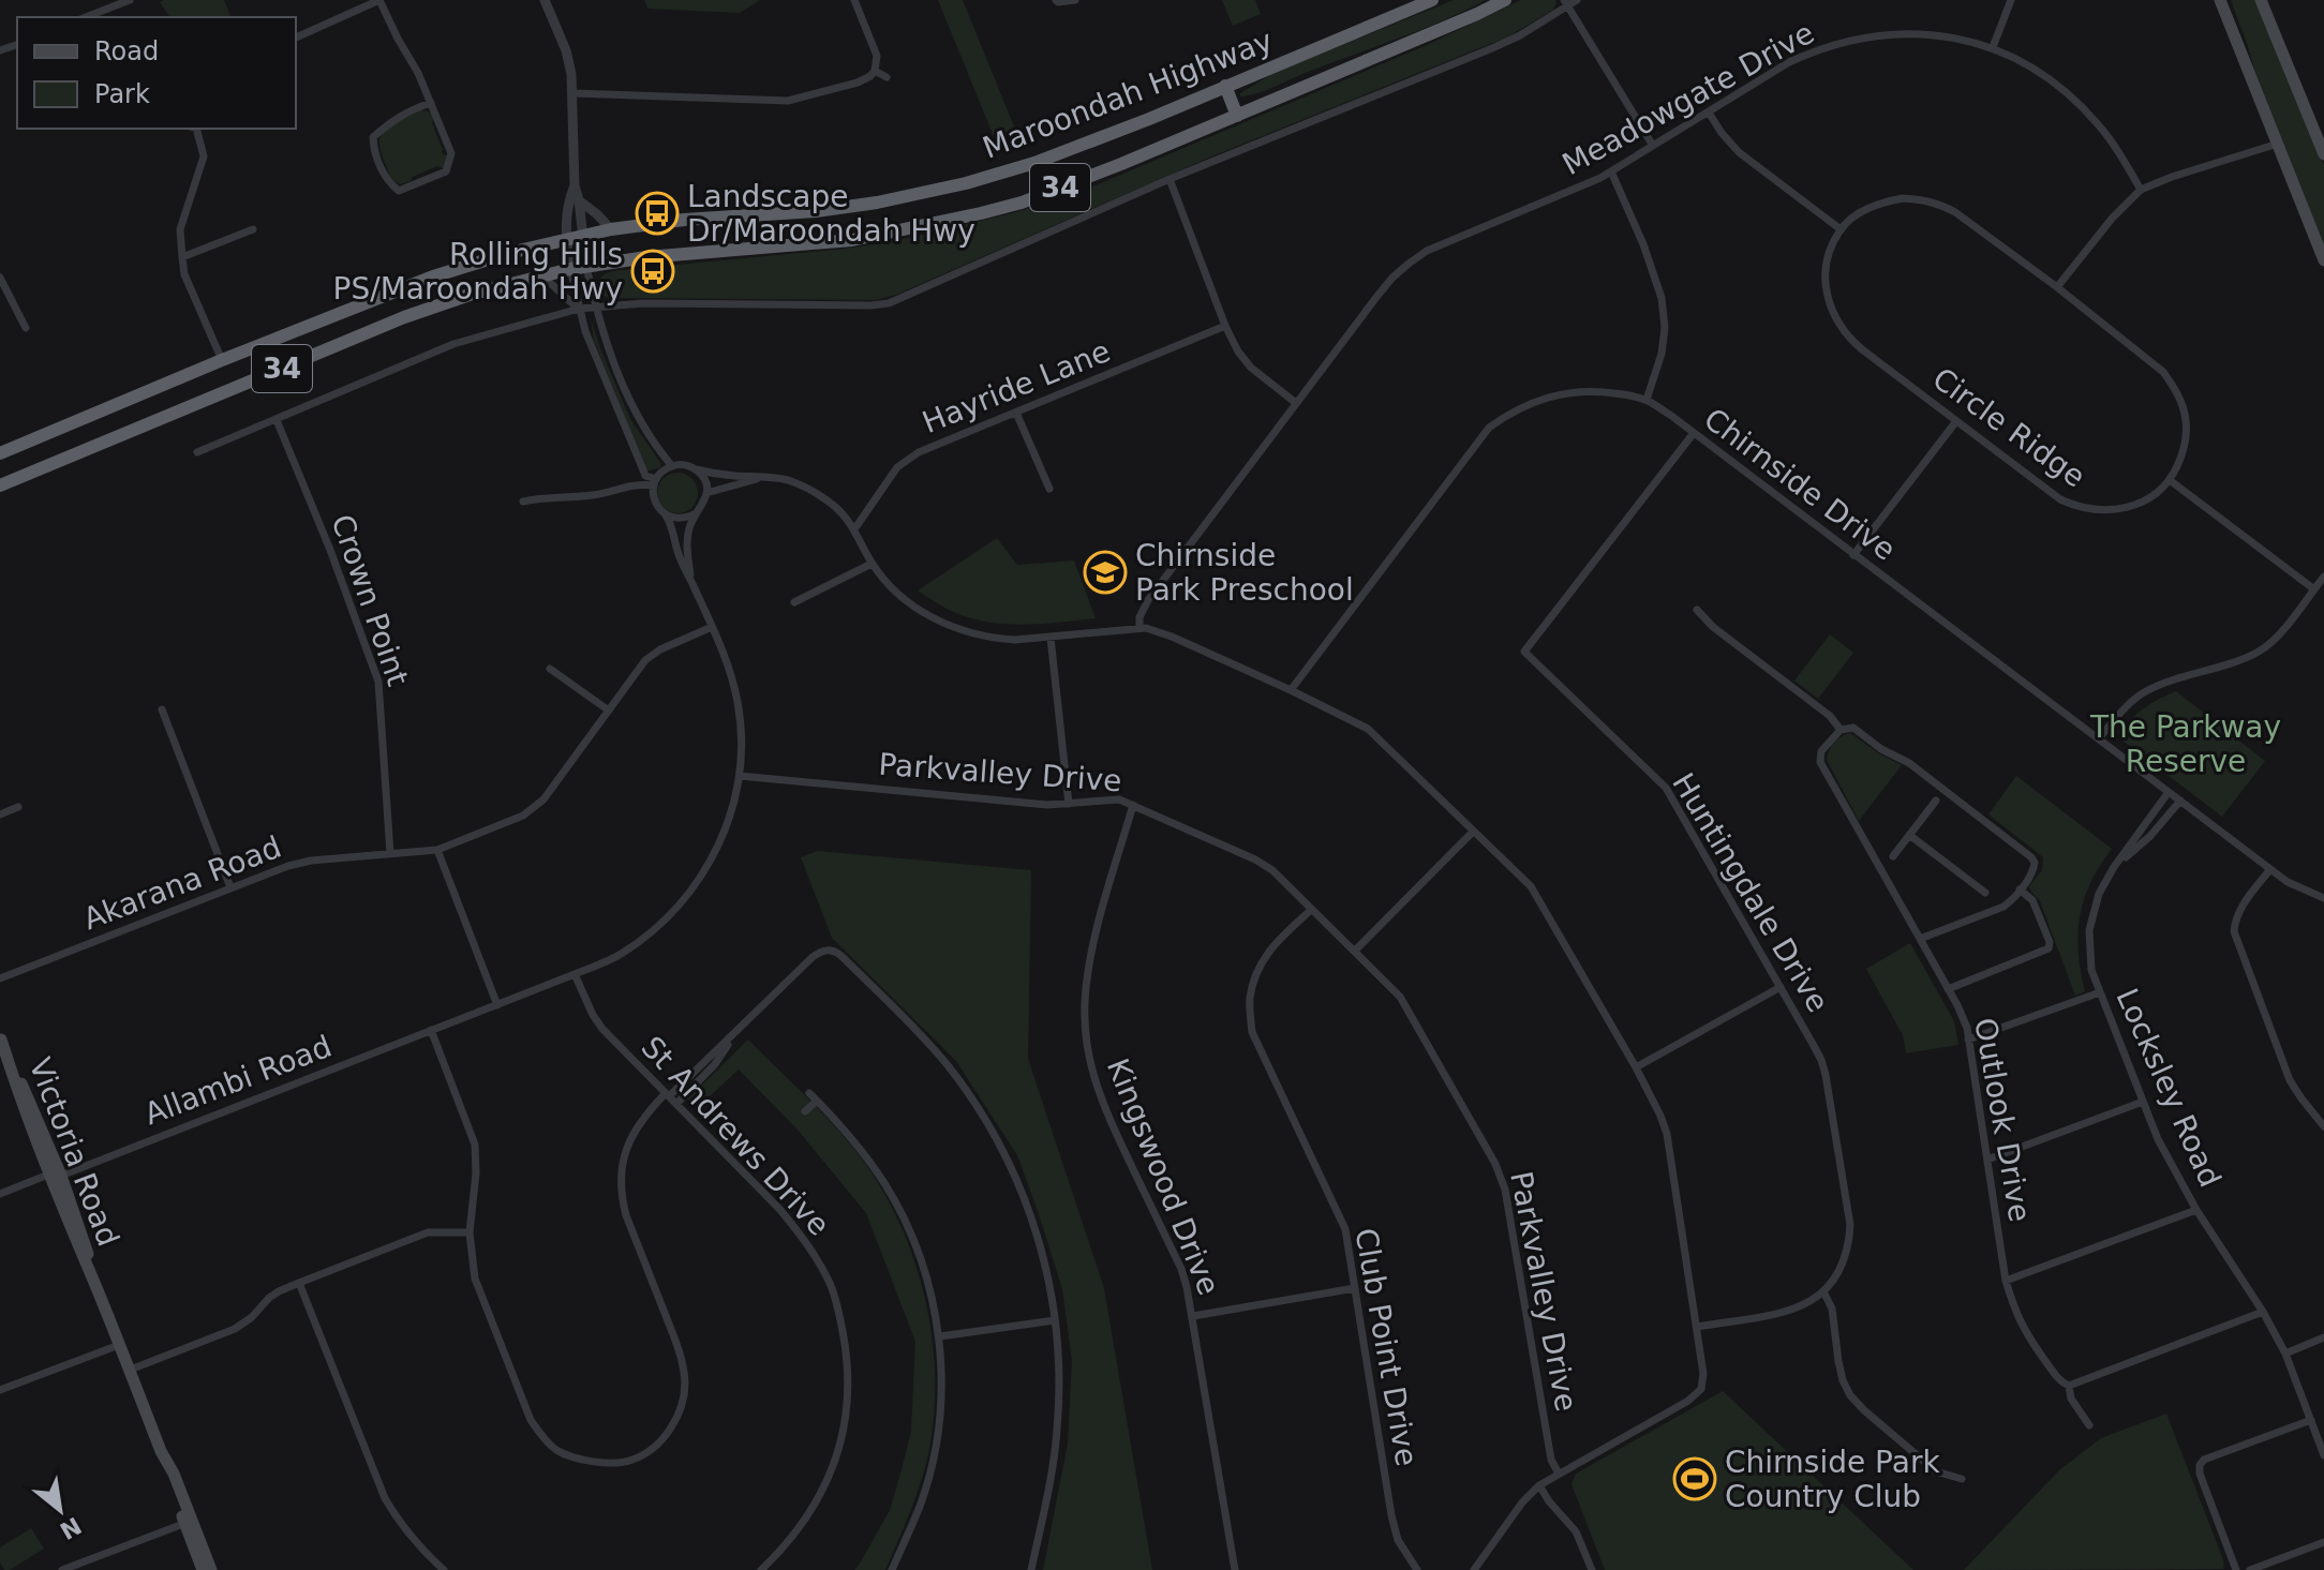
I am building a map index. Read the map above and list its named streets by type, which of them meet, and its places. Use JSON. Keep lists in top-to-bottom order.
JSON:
{
  "streets": {
    "highway": ["Maroondah Highway", "34"],
    "main road": ["Victoria Road"],
    "street": [
      "Meadowgate Drive",
      "Hayride Lane",
      "Circle Ridge",
      "Chirnside Drive",
      "Crown Point",
      "Parkvalley Drive",
      "Akarana Road",
      "Huntingdale Drive",
      "Allambi Road",
      "Locksley Road",
      "Outlook Drive",
      "St Andrews Drive",
      "Kingswood Drive",
      "Club Point Drive"
    ]
  },
  "crossings": [
    ["Chirnside Drive", "Huntingdale Drive"],
    ["Chirnside Drive", "Locksley Road"],
    ["Crown Point", "Akarana Road"],
    ["Parkvalley Drive", "Allambi Road"],
    ["Parkvalley Drive", "Kingswood Drive"],
    ["Parkvalley Drive", "Club Point Drive"],
    ["Akarana Road", "Allambi Road"],
    ["Allambi Road", "St Andrews Drive"],
    ["Allambi Road", "Victoria Road"]
  ],
  "parks": ["The Parkway Reserve"],
  "places": {
    "bus stop": ["Landscape Dr/Maroondah Hwy", "Rolling Hills PS/Maroondah Hwy"],
    "school or university": ["Chirnside Park Preschool"],
    "sports": ["Chirnside Park Country Club"]
  },
  "legend": ["Road", "Park"],
  "north": "bottom right"
}
